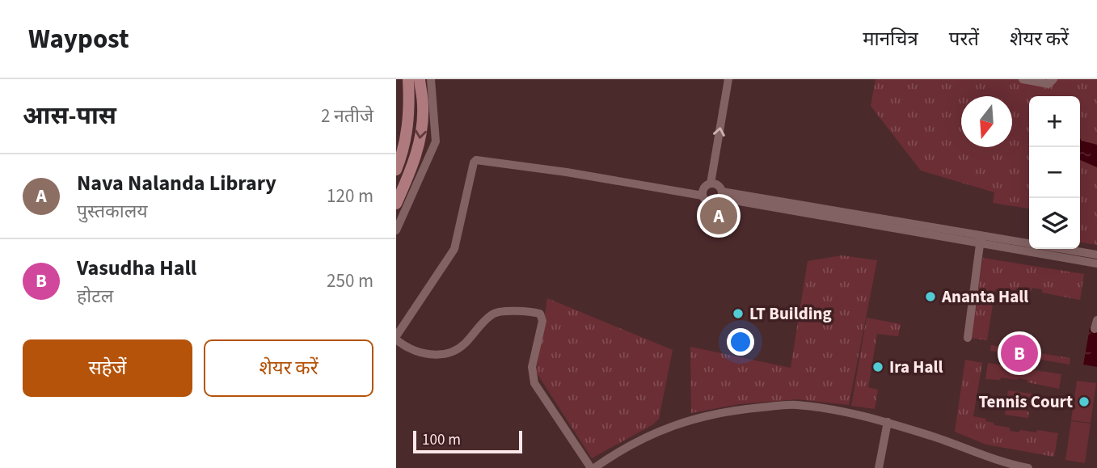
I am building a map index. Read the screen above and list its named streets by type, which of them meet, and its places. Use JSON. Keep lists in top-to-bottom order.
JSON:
{
  "places": [
    "Ananta Hall",
    "LT Building",
    "Ira Hall",
    "Tennis Court"
  ],
  "scale_bar": "100 m",
  "north": "bottom",
  "page": {
    "header": "Waypost",
    "nav": ["मानचित्र", "परतें", "शेयर करें"],
    "heading": ["आस-पास", "2 नतीजे"],
    "map_buttons": ["+", "−"],
    "list": [
      {
        "mark": "A",
        "name": "Nava Nalanda Library",
        "note": "पुस्तकालय",
        "value": "120 m"
      },
      {
        "mark": "B",
        "name": "Vasudha Hall",
        "note": "होटल",
        "value": "250 m"
      }
    ],
    "pins": ["A", "B"],
    "buttons": ["सहेजें", "शेयर करें"],
    "scale": "100 m"
  }
}
